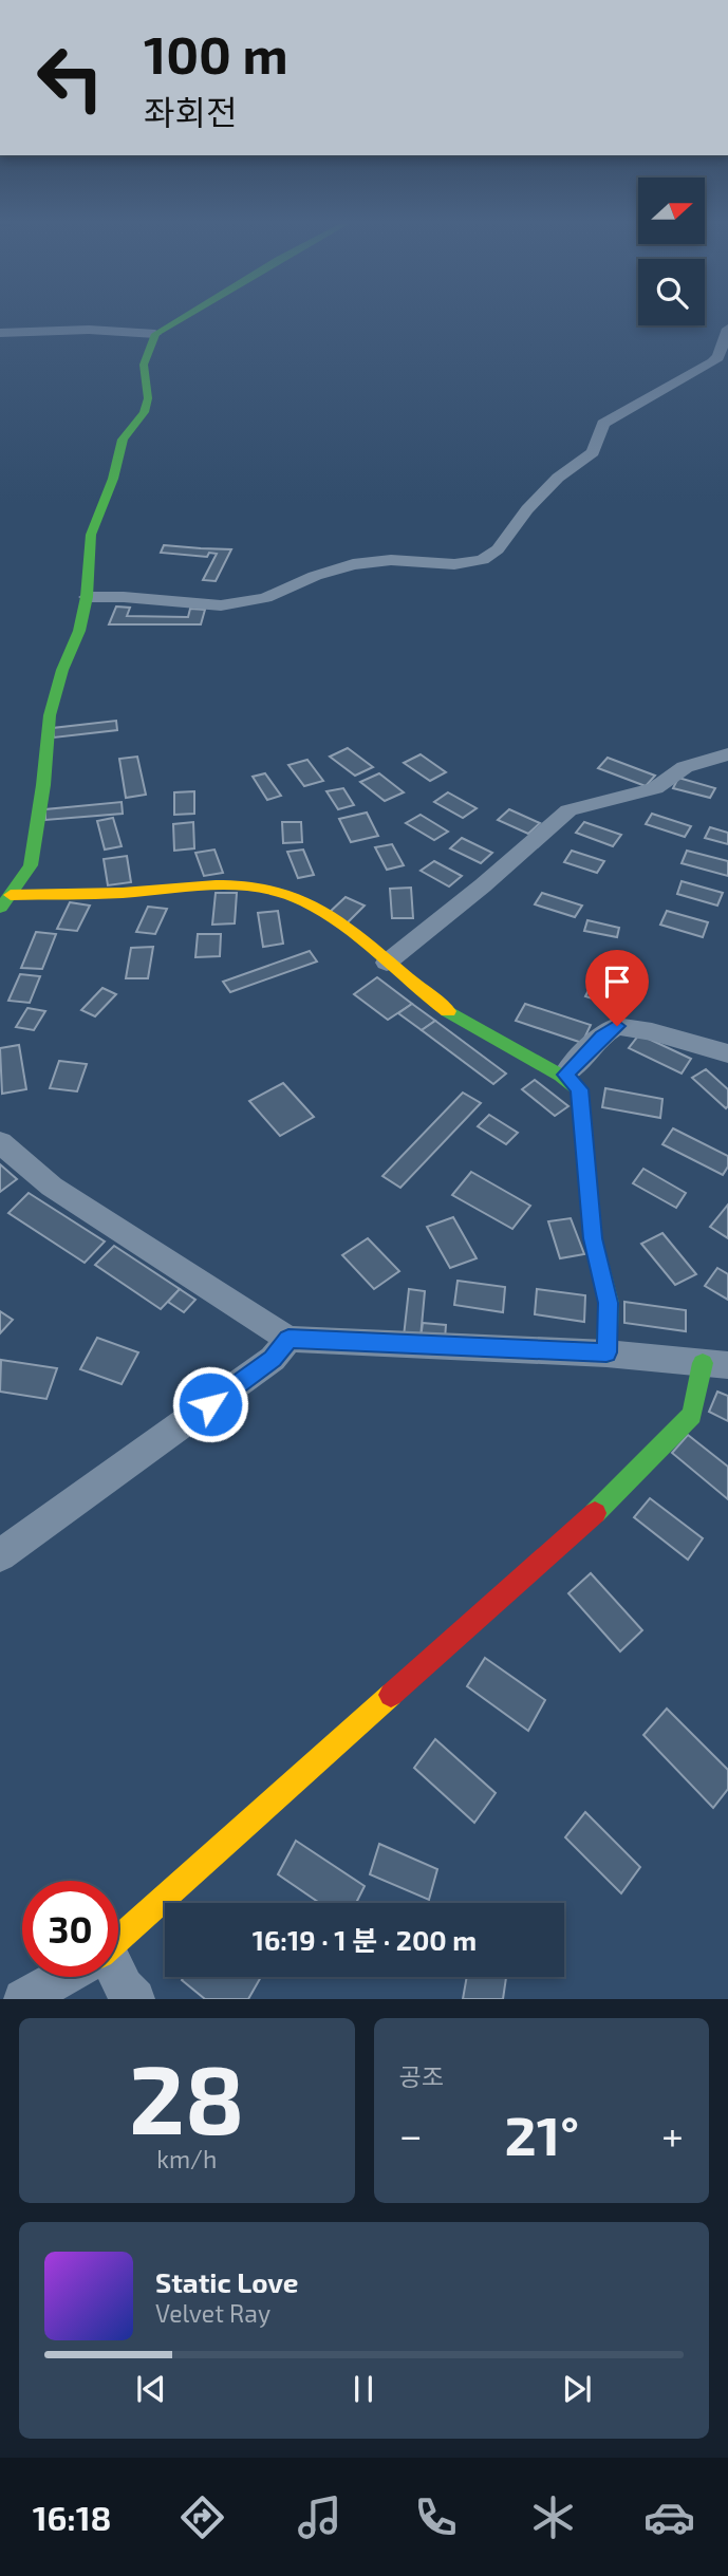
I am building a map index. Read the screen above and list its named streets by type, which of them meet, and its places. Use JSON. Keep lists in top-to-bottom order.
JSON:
{
  "north": "right",
  "page": {
    "turn": ["100 m", "좌회전"],
    "limit": "30",
    "trip": "16:19 · 1 분 · 200 m",
    "tile": [
      ["28", "km/h"],
      "공조"
    ],
    "heat": ["−", "21°", "+"],
    "song": ["Static Love", "Velvet Ray"],
    "tabs": "16:18"
  }
}
